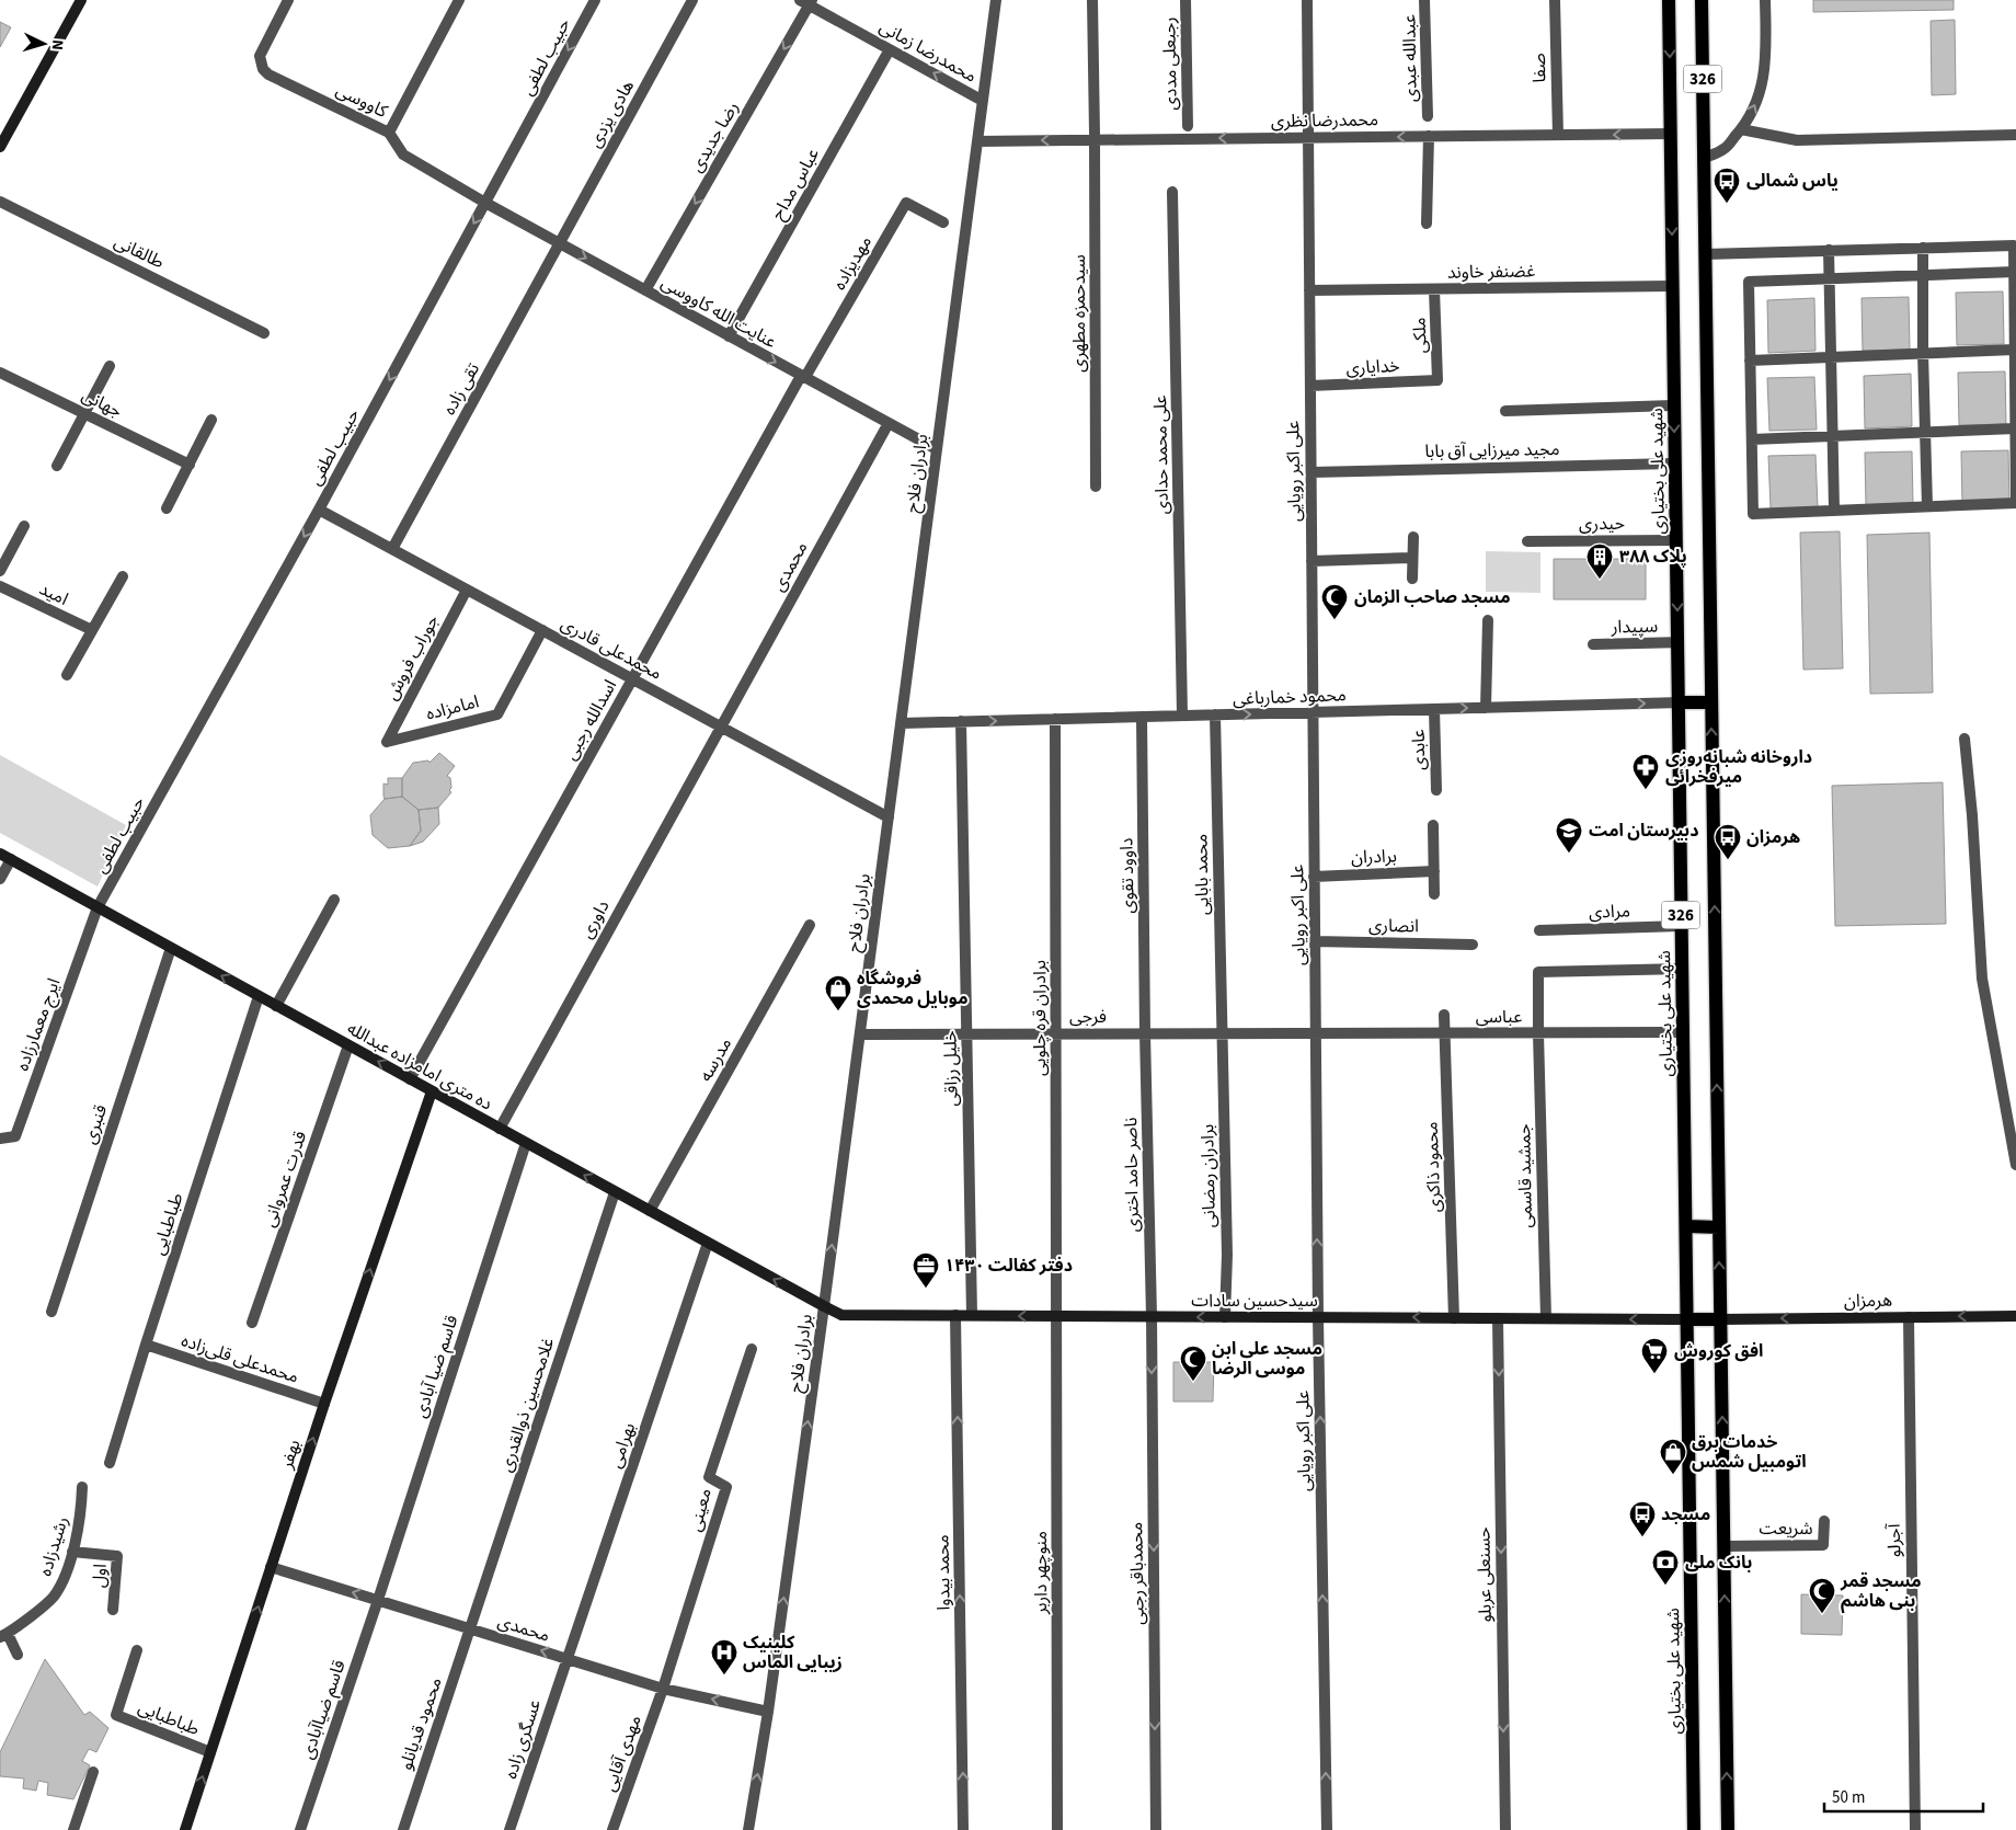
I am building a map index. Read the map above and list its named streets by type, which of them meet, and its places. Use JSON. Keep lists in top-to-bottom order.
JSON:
{
  "streets": {
    "main road": [
      "326",
      "شهید علی بختیاری",
      "ده متری امامزاده عبدالله",
      "سیدحسین سادات",
      "هرمزان",
      "بهفر"
    ],
    "street": [
      "محمدرضا زمانی",
      "حبیب لطفی",
      "عبدالله عبدی",
      "رجبعلی مددی",
      "صفا",
      "کاووسی",
      "هادی یزدی",
      "محمدرضا نظری",
      "رضا جدیدی",
      "عباس مداح",
      "طالقانی",
      "مهدیزاده",
      "غضنفر خاوند",
      "عنایت‌ الله کاووسی",
      "سیدحمزه مطهری",
      "ملکی",
      "خدایاری",
      "تقی زاده",
      "جهانی",
      "مجید میرزایی آق بابا",
      "علی محمد حدادی",
      "علی اکبر رویایی",
      "برادران فلاح",
      "حیدری",
      "محمدی",
      "امید",
      "سپیدار",
      "محمدعلی قادری",
      "جوراب فروش",
      "محمود خمارباغی",
      "امامزاده",
      "اسدالله رجبی",
      "عابدی",
      "برادران",
      "محمد بابایی",
      "داوود تقوی",
      "مرادی",
      "داوری",
      "انصاری",
      "فرجی",
      "عباسی",
      "برادران قره چلویی",
      "ایرج معمارزاده",
      "مدرسه",
      "خلیل رزاقی",
      "قنبری",
      "محمود ذاکری",
      "ناصر حامد اختری",
      "برادران رمضانی",
      "جمشید قاسمی",
      "قدرت عمروانی",
      "طباطبایی",
      "محمدعلی قلی‌زاده",
      "قاسم ضیا آبادی",
      "غلامحسین ذوالقدری",
      "بهرامی",
      "معینی",
      "شریعت",
      "آجرلو",
      "رشیدزاده",
      "محمد بیدوا",
      "منوچهر داربر",
      "محمدباقر رجبی",
      "حسنعلی عربلو",
      "اول",
      "قاسم ضیاآبادی",
      "محمود قدیانلو",
      "عسگری زاده",
      "مهدی آقایی"
    ]
  },
  "crossings": [
    ["محمدرضا زمانی", "رضا جدیدی"],
    ["محمدرضا زمانی", "عباس مداح"],
    ["محمدرضا زمانی", "برادران فلاح"],
    ["حبیب لطفی", "کاووسی"],
    ["حبیب لطفی", "عنایت‌ الله کاووسی"],
    ["حبیب لطفی", "محمدعلی قادری"],
    ["حبیب لطفی", "ایرج معمارزاده"],
    ["حبیب لطفی", "ده متری امامزاده عبدالله"],
    ["صفا", "محمدرضا نظری"],
    ["326", "هرمزان"],
    ["326", "شریعت"],
    ["کاووسی", "عنایت‌ الله کاووسی"],
    ["هادی یزدی", "عنایت‌ الله کاووسی"],
    ["هادی یزدی", "تقی زاده"],
    ["محمدرضا نظری", "سیدحمزه مطهری"],
    ["محمدرضا نظری", "علی اکبر رویایی"],
    ["محمدرضا نظری", "شهید علی بختیاری"],
    ["محمدرضا نظری", "برادران فلاح"],
    ["رضا جدیدی", "عنایت‌ الله کاووسی"],
    ["عباس مداح", "عنایت‌ الله کاووسی"],
    ["مهدیزاده", "عنایت‌ الله کاووسی"],
    ["مهدیزاده", "اسدالله رجبی"],
    ["غضنفر خاوند", "ملکی"],
    ["غضنفر خاوند", "علی اکبر رویایی"],
    ["غضنفر خاوند", "شهید علی بختیاری"],
    ["عنایت‌ الله کاووسی", "تقی زاده"],
    ["عنایت‌ الله کاووسی", "برادران فلاح"],
    ["عنایت‌ الله کاووسی", "محمدی"],
    ["عنایت‌ الله کاووسی", "اسدالله رجبی"],
    ["ملکی", "خدایاری"],
    ["خدایاری", "علی اکبر رویایی"],
    ["تقی زاده", "محمدعلی قادری"],
    ["مجید میرزایی آق بابا", "علی اکبر رویایی"],
    ["مجید میرزایی آق بابا", "شهید علی بختیاری"],
    ["علی محمد حدادی", "محمود خمارباغی"],
    ["علی اکبر رویایی", "محمود خمارباغی"],
    ["علی اکبر رویایی", "برادران"],
    ["علی اکبر رویایی", "انصاری"],
    ["علی اکبر رویایی", "فرجی"],
    ["علی اکبر رویایی", "عباسی"],
    ["علی اکبر رویایی", "سیدحسین سادات"],
    ["شهید علی بختیاری", "حیدری"],
    ["شهید علی بختیاری", "سپیدار"],
    ["شهید علی بختیاری", "محمود خمارباغی"],
    ["شهید علی بختیاری", "مرادی"],
    ["شهید علی بختیاری", "عباسی"],
    ["شهید علی بختیاری", "جمشید قاسمی"],
    ["شهید علی بختیاری", "سیدحسین سادات"],
    ["برادران فلاح", "محمدی"],
    ["برادران فلاح", "محمدعلی قادری"],
    ["برادران فلاح", "محمود خمارباغی"],
    ["برادران فلاح", "فرجی"],
    ["برادران فلاح", "ده متری امامزاده عبدالله"],
    ["برادران فلاح", "سیدحسین سادات"],
    ["محمدی", "محمدعلی قادری"],
    ["محمدی", "داوری"],
    ["محمدی", "قاسم ضیا آبادی"],
    ["محمدی", "غلامحسین ذوالقدری"],
    ["محمدی", "بهرامی"],
    ["محمدی", "بهفر"],
    ["محمدی", "معینی"],
    ["محمدی", "قاسم ضیاآبادی"],
    ["محمدی", "محمود قدیانلو"],
    ["محمدی", "عسگری زاده"],
    ["محمدی", "مهدی آقایی"],
    ["محمدعلی قادری", "جوراب فروش"],
    ["محمدعلی قادری", "امامزاده"],
    ["محمدعلی قادری", "اسدالله رجبی"],
    ["محمدعلی قادری", "داوری"],
    ["جوراب فروش", "امامزاده"],
    ["محمود خمارباغی", "عابدی"],
    ["محمود خمارباغی", "محمد بابایی"],
    ["محمود خمارباغی", "داوود تقوی"],
    ["محمود خمارباغی", "برادران قره چلویی"],
    ["محمود خمارباغی", "خلیل رزاقی"],
    ["اسدالله رجبی", "ده متری امامزاده عبدالله"],
    ["محمد بابایی", "فرجی"],
    ["محمد بابایی", "برادران رمضانی"],
    ["داوود تقوی", "فرجی"],
    ["داوود تقوی", "ناصر حامد اختری"],
    ["داوری", "ده متری امامزاده عبدالله"],
    ["فرجی", "عباسی"],
    ["فرجی", "برادران قره چلویی"],
    ["فرجی", "خلیل رزاقی"],
    ["فرجی", "ناصر حامد اختری"],
    ["فرجی", "برادران رمضانی"],
    ["عباسی", "محمود ذاکری"],
    ["عباسی", "جمشید قاسمی"],
    ["برادران قره چلویی", "سیدحسین سادات"],
    ["برادران قره چلویی", "منوچهر داربر"],
    ["ایرج معمارزاده", "ده متری امامزاده عبدالله"],
    ["مدرسه", "ده متری امامزاده عبدالله"],
    ["ده متری امامزاده عبدالله", "قنبری"],
    ["ده متری امامزاده عبدالله", "قدرت عمروانی"],
    ["ده متری امامزاده عبدالله", "طباطبایی"],
    ["ده متری امامزاده عبدالله", "سیدحسین سادات"],
    ["ده متری امامزاده عبدالله", "قاسم ضیا آبادی"],
    ["ده متری امامزاده عبدالله", "غلامحسین ذوالقدری"],
    ["ده متری امامزاده عبدالله", "بهرامی"],
    ["ده متری امامزاده عبدالله", "بهفر"],
    ["خلیل رزاقی", "سیدحسین سادات"],
    ["محمود ذاکری", "سیدحسین سادات"],
    ["ناصر حامد اختری", "سیدحسین سادات"],
    ["ناصر حامد اختری", "محمدباقر رجبی"],
    ["برادران رمضانی", "سیدحسین سادات"],
    ["جمشید قاسمی", "سیدحسین سادات"],
    ["طباطبایی", "محمدعلی قلی‌زاده"],
    ["طباطبایی", "بهفر"],
    ["سیدحسین سادات", "محمد بیدوا"],
    ["سیدحسین سادات", "منوچهر داربر"],
    ["سیدحسین سادات", "محمدباقر رجبی"],
    ["سیدحسین سادات", "حسنعلی عربلو"],
    ["هرمزان", "آجرلو"],
    ["محمدعلی قلی‌زاده", "بهفر"],
    ["قاسم ضیا آبادی", "قاسم ضیاآبادی"],
    ["غلامحسین ذوالقدری", "محمود قدیانلو"],
    ["بهرامی", "عسگری زاده"],
    ["معینی", "مهدی آقایی"],
    ["رشیدزاده", "اول"]
  ],
  "one_way": [
    "محمدرضا زمانی",
    "حبیب لطفی",
    "محمدرضا نظری",
    "رضا جدیدی",
    "عنایت‌ الله کاووسی",
    "علی اکبر رویایی",
    "برادران فلاح",
    "محمدی",
    "محمود خمارباغی",
    "ده متری امامزاده عبدالله",
    "سیدحسین سادات",
    "هرمزان",
    "بهفر",
    "محمد بیدوا",
    "محمدباقر رجبی",
    "حسنعلی عربلو"
  ],
  "places": {
    "bus stop": ["یاس شمالی", "هرمزان", "مسجد"],
    "building": ["پلاک ۳۸۸"],
    "mosque": ["مسجد صاحب الزمان", "مسجد علی ابن موسی الرضا", "مسجد قمر بنی هاشم"],
    "pharmacy": ["داروخانه شبانه‌روزی میرفخرائی"],
    "school or university": ["دبیرستان امت"],
    "shop": ["فروشگاه موبایل محمدی", "خدمات برق اتومبیل شمس"],
    "office": ["دفتر کفالت ۱۴۳۰"],
    "supermarket": ["افق کوروش"],
    "bank": ["بانک ملی"],
    "hospital": ["کلینیک زیبایی الماس"]
  },
  "scale_bar": "50 m",
  "north": "right"
}
